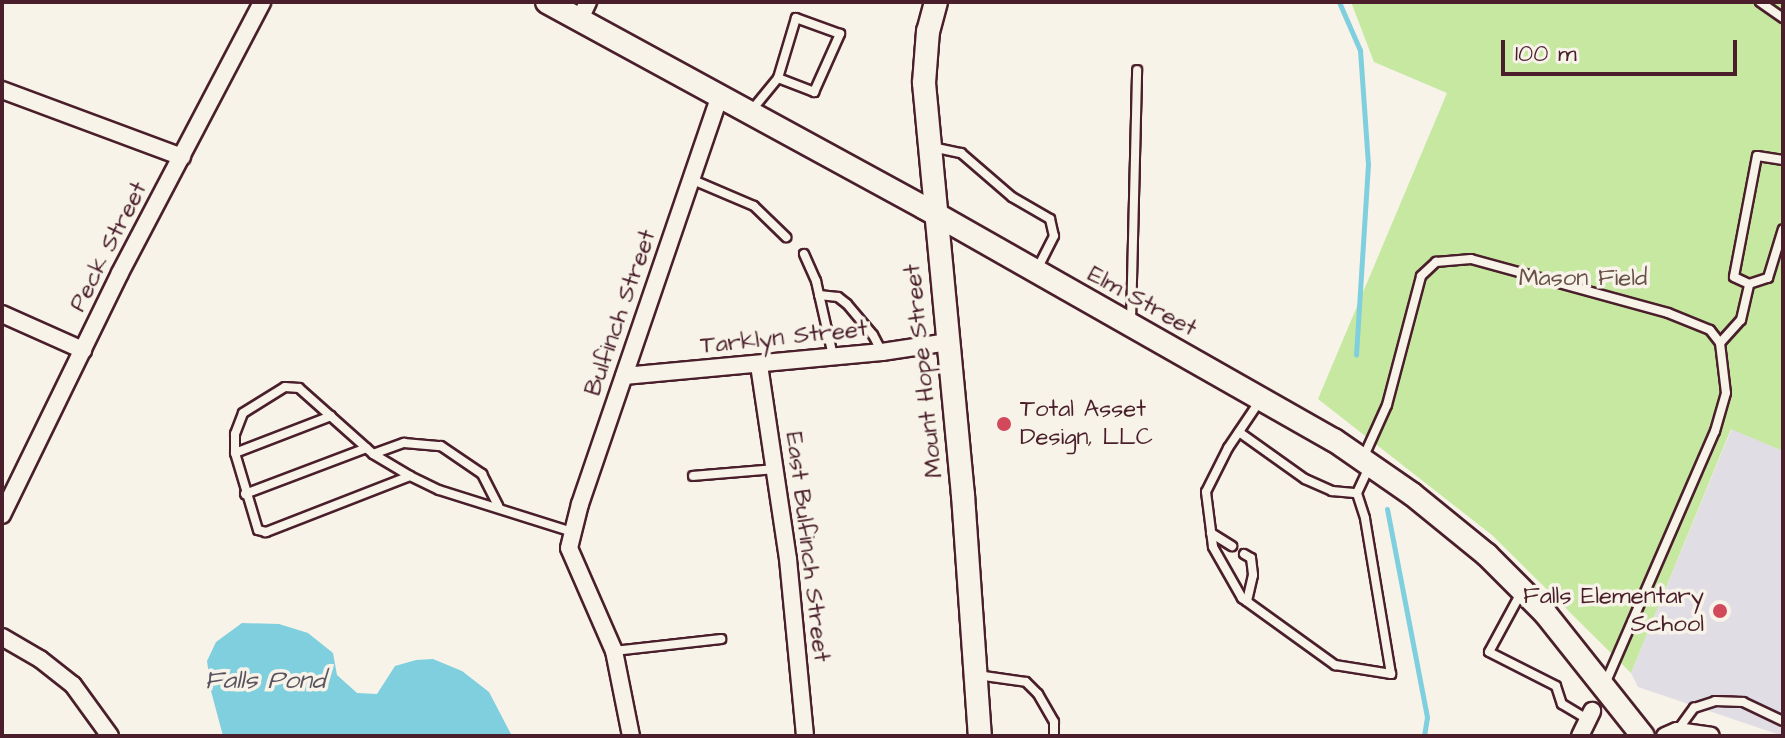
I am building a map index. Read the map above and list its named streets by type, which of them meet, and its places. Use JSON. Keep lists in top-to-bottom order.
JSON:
{
  "streets": {
    "main road": ["Elm Street", "Mount Hope Street"],
    "street": [
      "Peck Street",
      "Bulfinch Street",
      "Tarklyn Street",
      "East Bulfinch Street"
    ]
  },
  "crossings": [
    ["Elm Street", "Bulfinch Street"],
    ["Elm Street", "Mount Hope Street"],
    ["Bulfinch Street", "Tarklyn Street"],
    ["Tarklyn Street", "Mount Hope Street"],
    ["Tarklyn Street", "East Bulfinch Street"]
  ],
  "water": ["Falls Pond"],
  "parks": ["Mason Field"],
  "places": ["Total Asset Design, LLC", "Falls Elementary School"],
  "scale_bar": "100 m"
}
